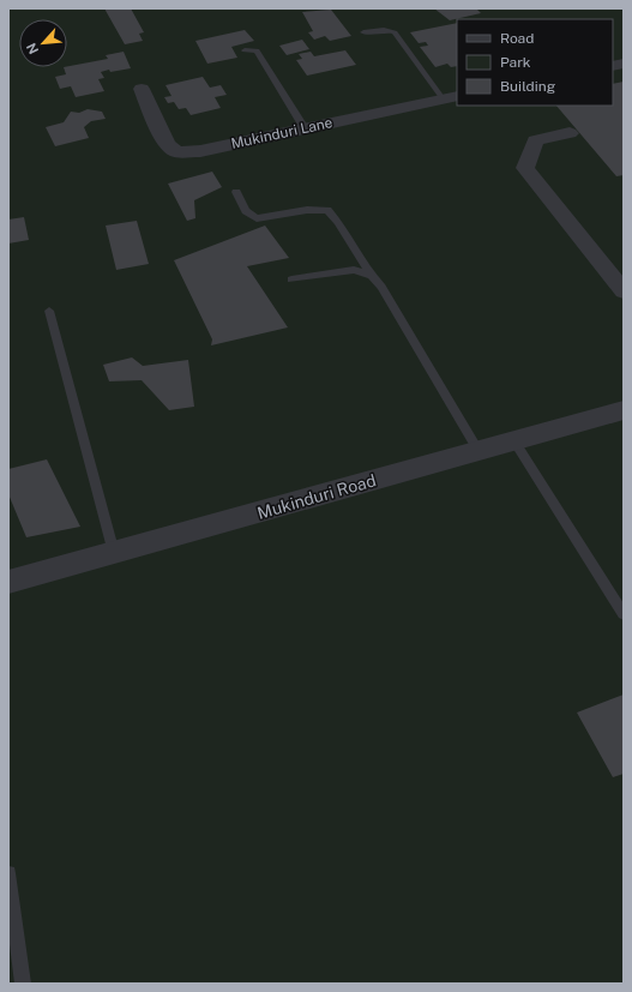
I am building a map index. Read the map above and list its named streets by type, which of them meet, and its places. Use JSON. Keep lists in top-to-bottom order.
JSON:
{
  "streets": {
    "street": ["Mukinduri Lane", "Mukinduri Road"]
  },
  "legend": ["Road", "Park", "Building"],
  "north": "bottom left"
}
